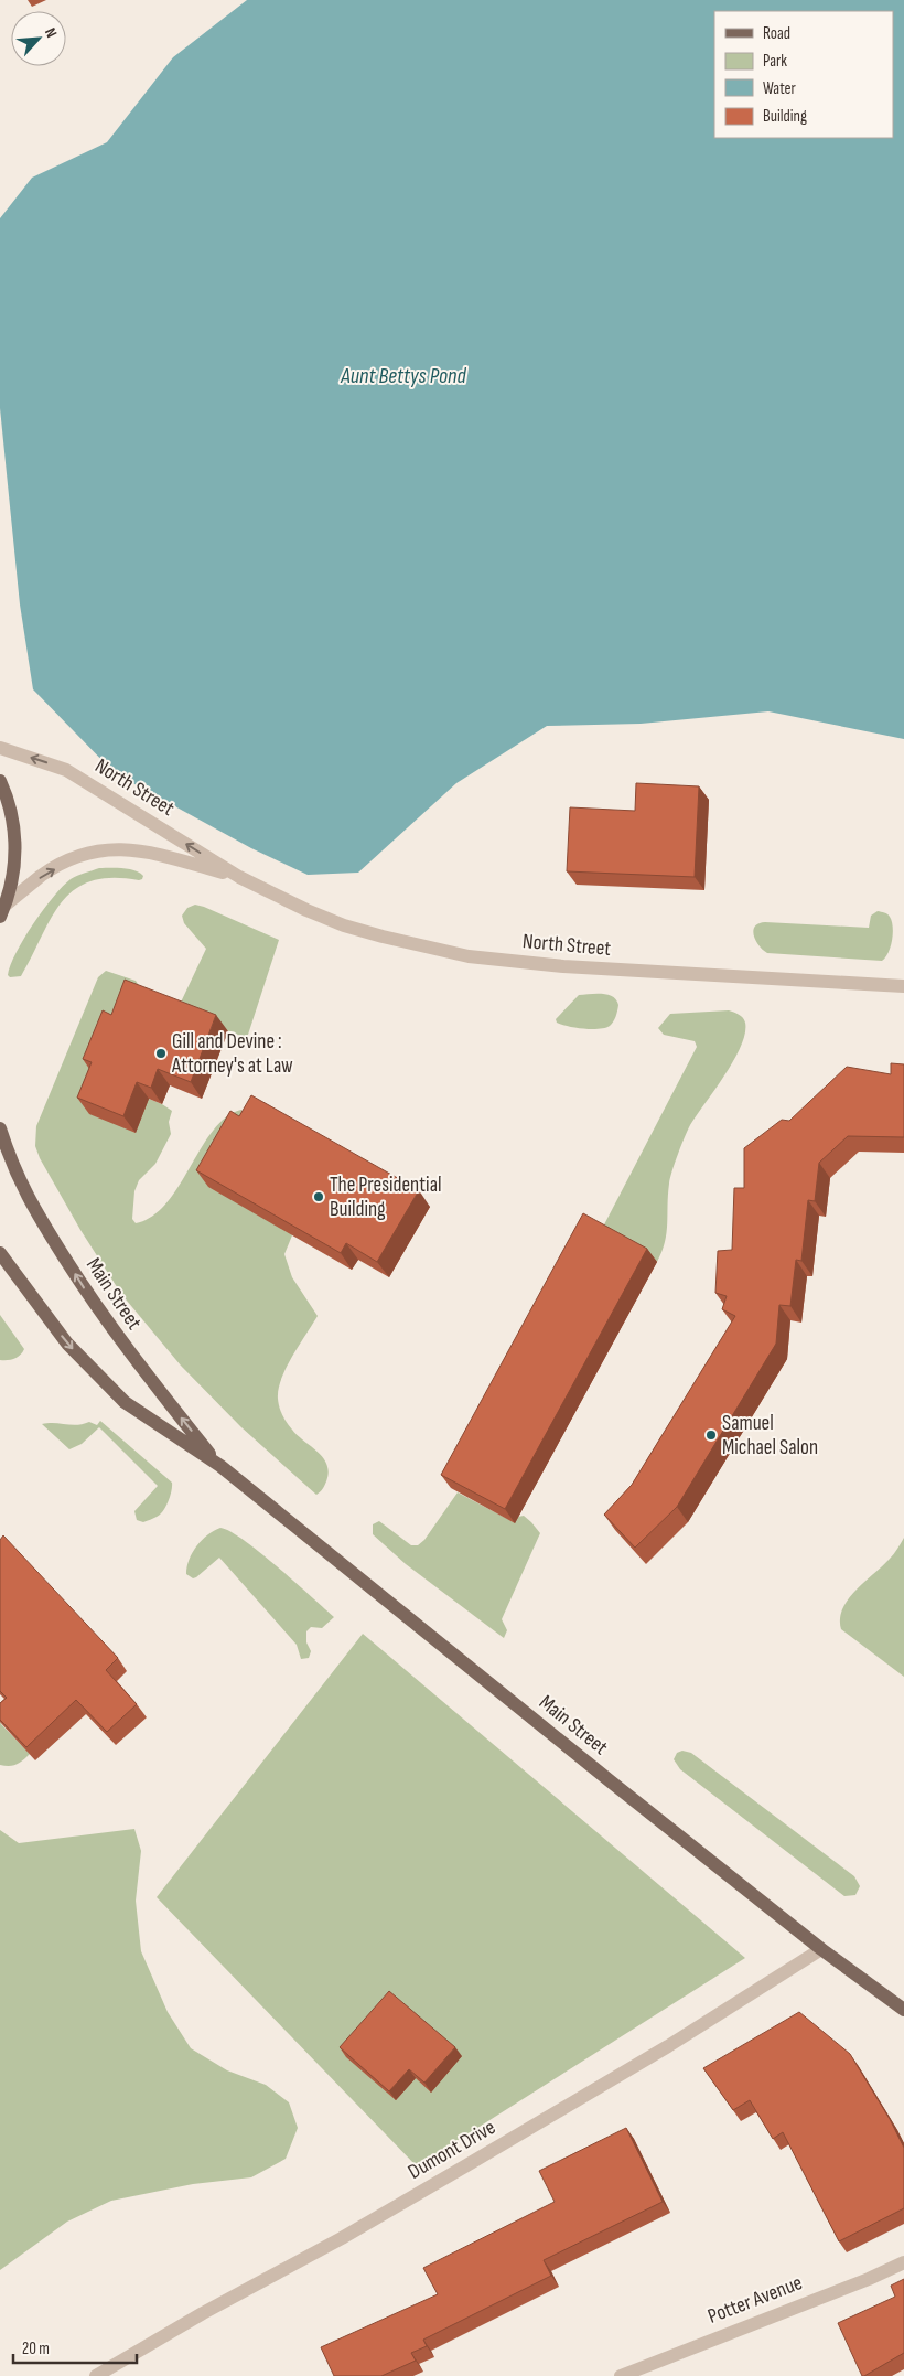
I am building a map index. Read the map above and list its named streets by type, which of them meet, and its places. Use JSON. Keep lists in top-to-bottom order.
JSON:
{
  "streets": {
    "main road": ["Main Street"],
    "street": ["North Street", "Dumont Drive", "Potter Avenue"]
  },
  "crossings": [
    ["Main Street", "Dumont Drive"]
  ],
  "water": ["Aunt Bettys Pond"],
  "places": ["Gill and Devine : Attorney's at Law", "The Presidential Building", "Samuel Michael Salon"],
  "legend": [
    "Road",
    "Park",
    "Water",
    "Building"
  ],
  "scale_bar": "20 m",
  "north": "top right"
}
